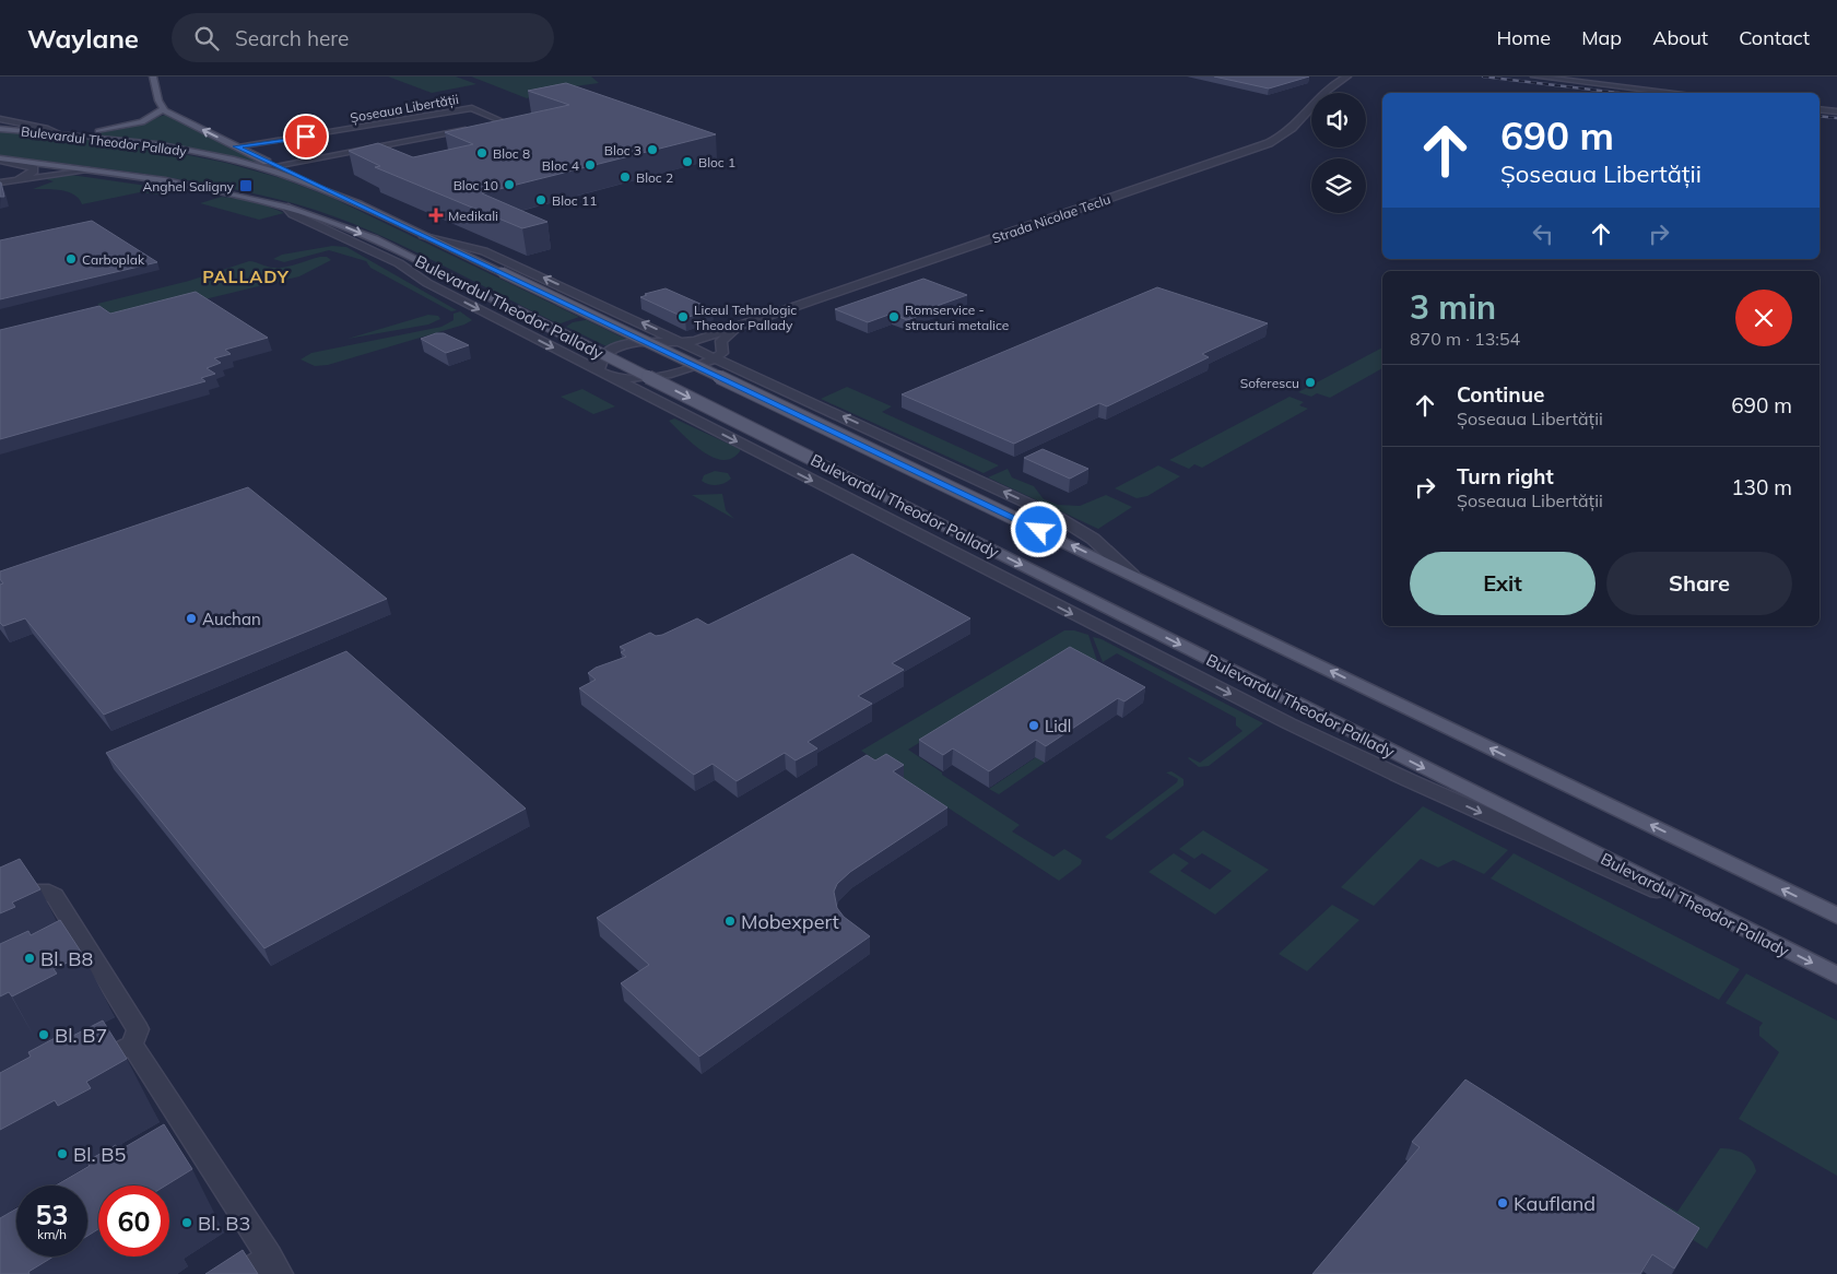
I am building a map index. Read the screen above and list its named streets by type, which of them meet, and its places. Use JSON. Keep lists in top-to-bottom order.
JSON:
{
  "streets": {
    "main road": ["Bulevardul Theodor Pallady"],
    "street": ["Șoseaua Libertății", "Strada Nicolae Teclu"]
  },
  "crossings": [
    ["Bulevardul Theodor Pallady", "Strada Nicolae Teclu"]
  ],
  "districts": ["PALLADY"],
  "places": {
    "other": [
      "Bloc 3",
      "Bloc 8",
      "Bloc 1",
      "Bloc 4",
      "Bloc 2",
      "Bloc 10",
      "Bloc 11",
      "Carboplak",
      "Liceul Tehnologic Theodor Pallady",
      "Romservice - structuri metalice",
      "Soferescu",
      "Auchan",
      "Lidl",
      "Mobexpert",
      "Bl. B8",
      "Bl. B7",
      "Bl. B5",
      "Kaufland",
      "Bl. B3"
    ],
    "transit": ["Anghel Saligny"],
    "health": ["Medikali"]
  },
  "page": {
    "header": "Waylane",
    "search": "Search here",
    "nav": [
      "Home",
      "Map",
      "About",
      "Contact"
    ],
    "turn": ["690 m", "Șoseaua Libertății"],
    "heading": ["3 min", "870 m · 13:54"],
    "list": [
      {
        "name": "Continue",
        "note": "Șoseaua Libertății",
        "value": "690 m"
      },
      {
        "name": "Turn right",
        "note": "Șoseaua Libertății",
        "value": "130 m"
      }
    ],
    "buttons": ["Exit", "Share"],
    "speed": "53 km/h",
    "limit": "60"
  }
}
